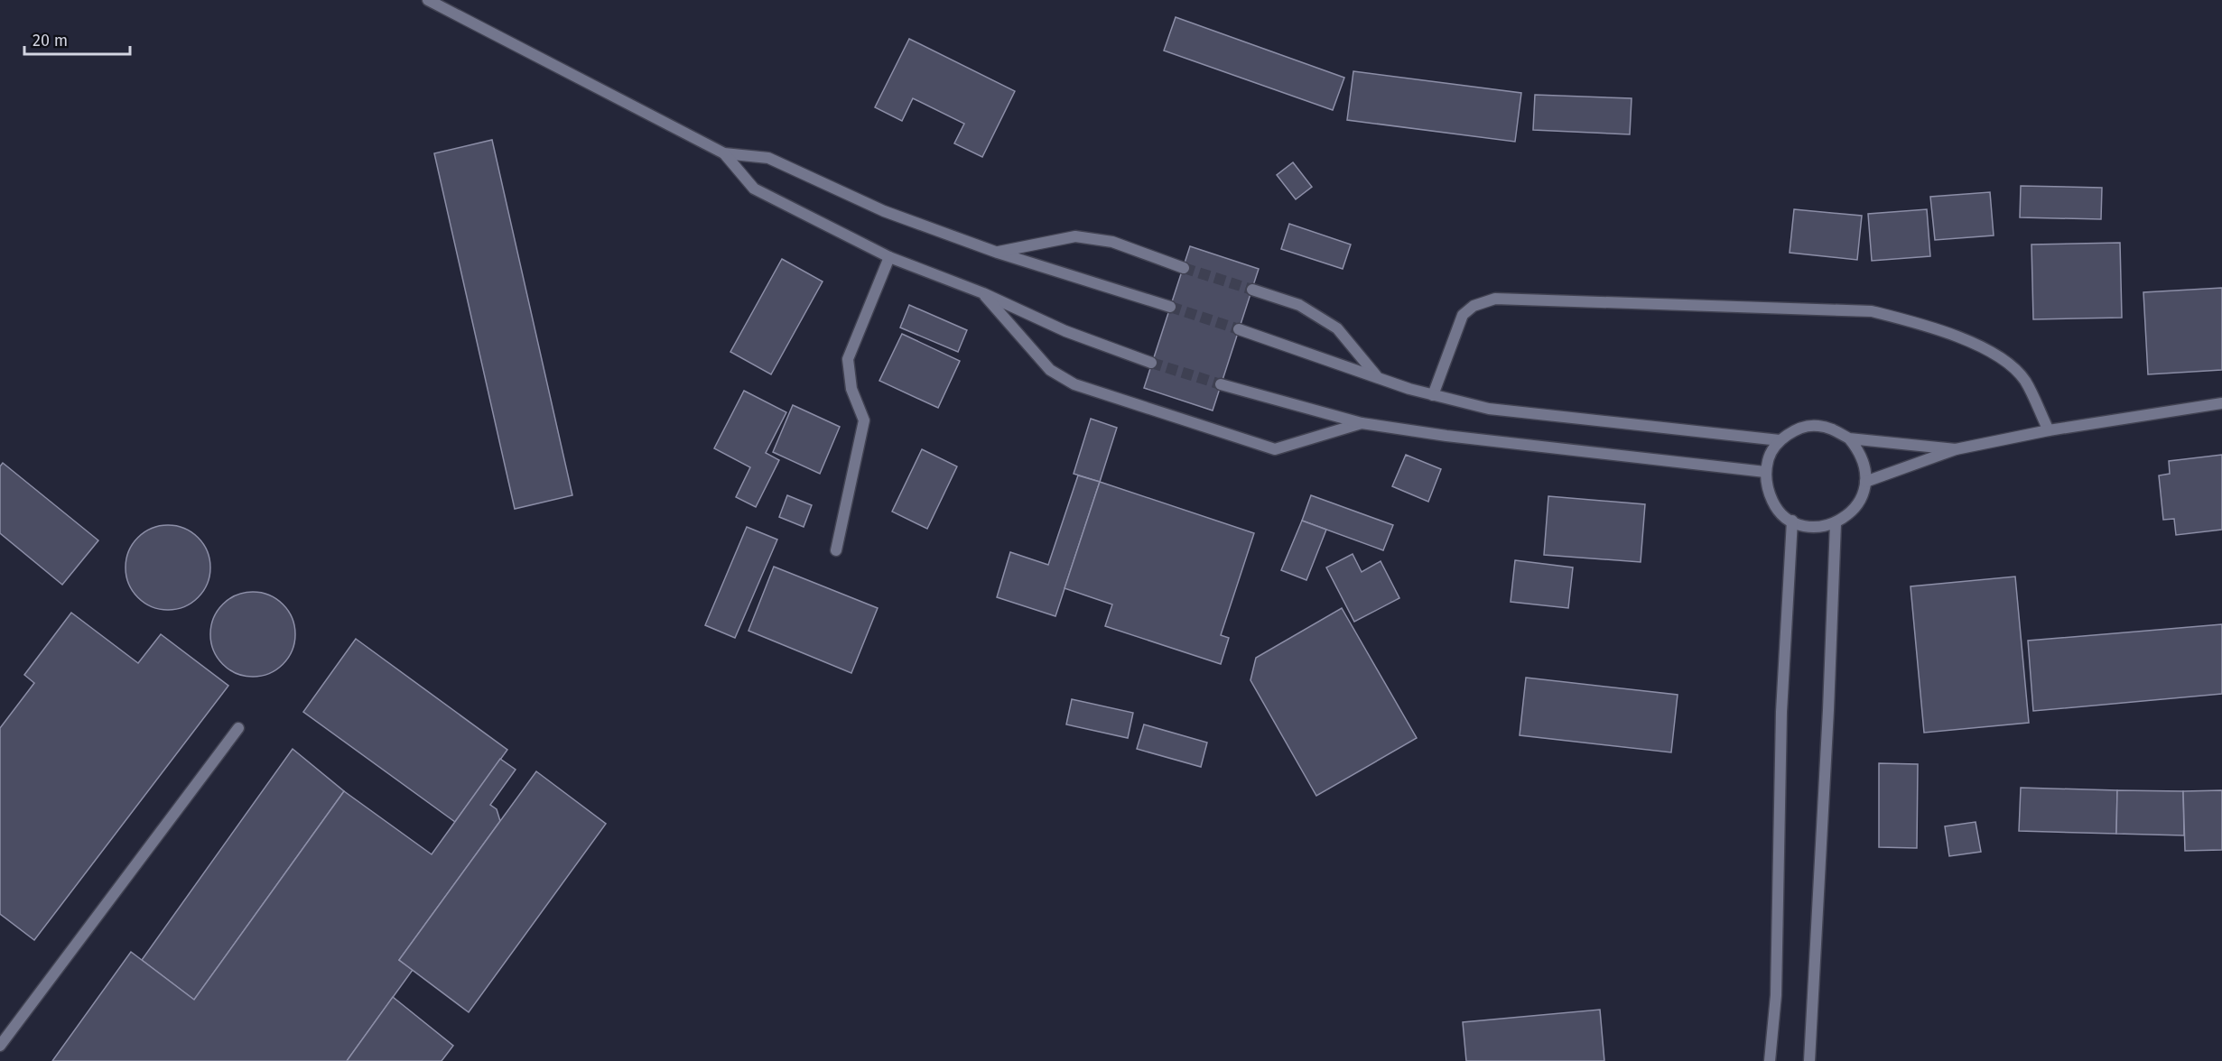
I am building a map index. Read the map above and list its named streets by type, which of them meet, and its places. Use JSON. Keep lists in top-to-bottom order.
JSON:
{
  "scale_bar": "20 m"
}
